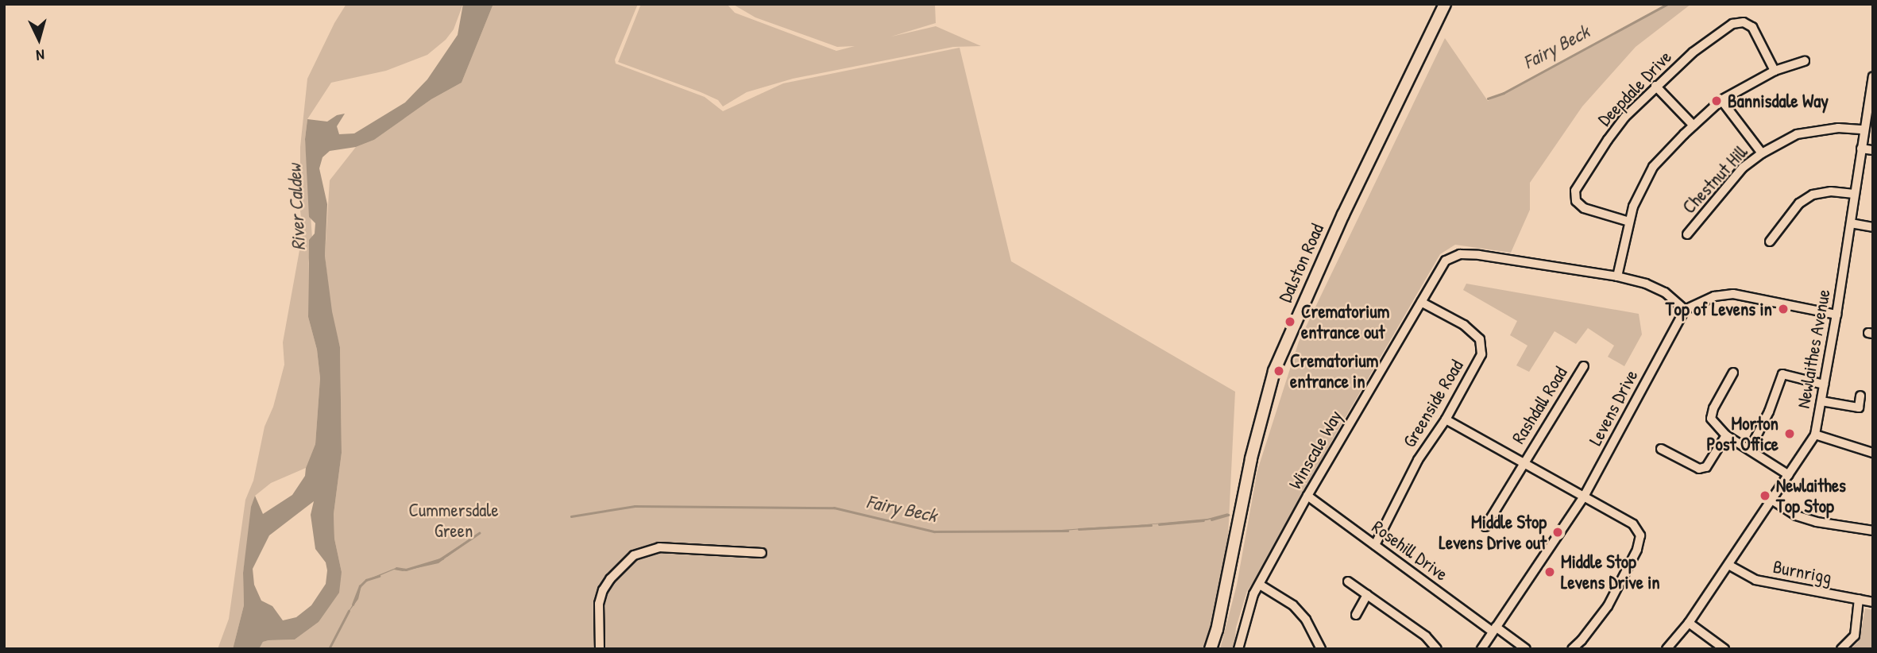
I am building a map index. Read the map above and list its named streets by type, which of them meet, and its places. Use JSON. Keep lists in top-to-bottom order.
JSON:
{
  "streets": {
    "main road": ["Dalston Road"],
    "street": [
      "Deepdale Drive",
      "Chestnut Hill",
      "Newlaithes Avenue",
      "Greenside Road",
      "Rashdall Road",
      "Levens Drive",
      "Winscale Way",
      "Rosehill Drive",
      "Burnrigg"
    ]
  },
  "crossings": [
    ["Chestnut Hill", "Newlaithes Avenue"],
    ["Newlaithes Avenue", "Burnrigg"],
    ["Greenside Road", "Rashdall Road"],
    ["Greenside Road", "Winscale Way"],
    ["Greenside Road", "Rosehill Drive"],
    ["Rashdall Road", "Levens Drive"],
    ["Levens Drive", "Winscale Way"],
    ["Levens Drive", "Rosehill Drive"],
    ["Winscale Way", "Rosehill Drive"]
  ],
  "water": ["Fairy Beck", "River Caldew"],
  "parks": ["Cummersdale Green"],
  "places": [
    "Bannisdale Way",
    "Top of Levens in",
    "Crematorium entrance out",
    "Crematorium entrance in",
    "Morton Post Office",
    "Newlaithes Top Stop",
    "Middle Stop Levens Drive out",
    "Middle Stop Levens Drive in"
  ],
  "north": "bottom"
}
